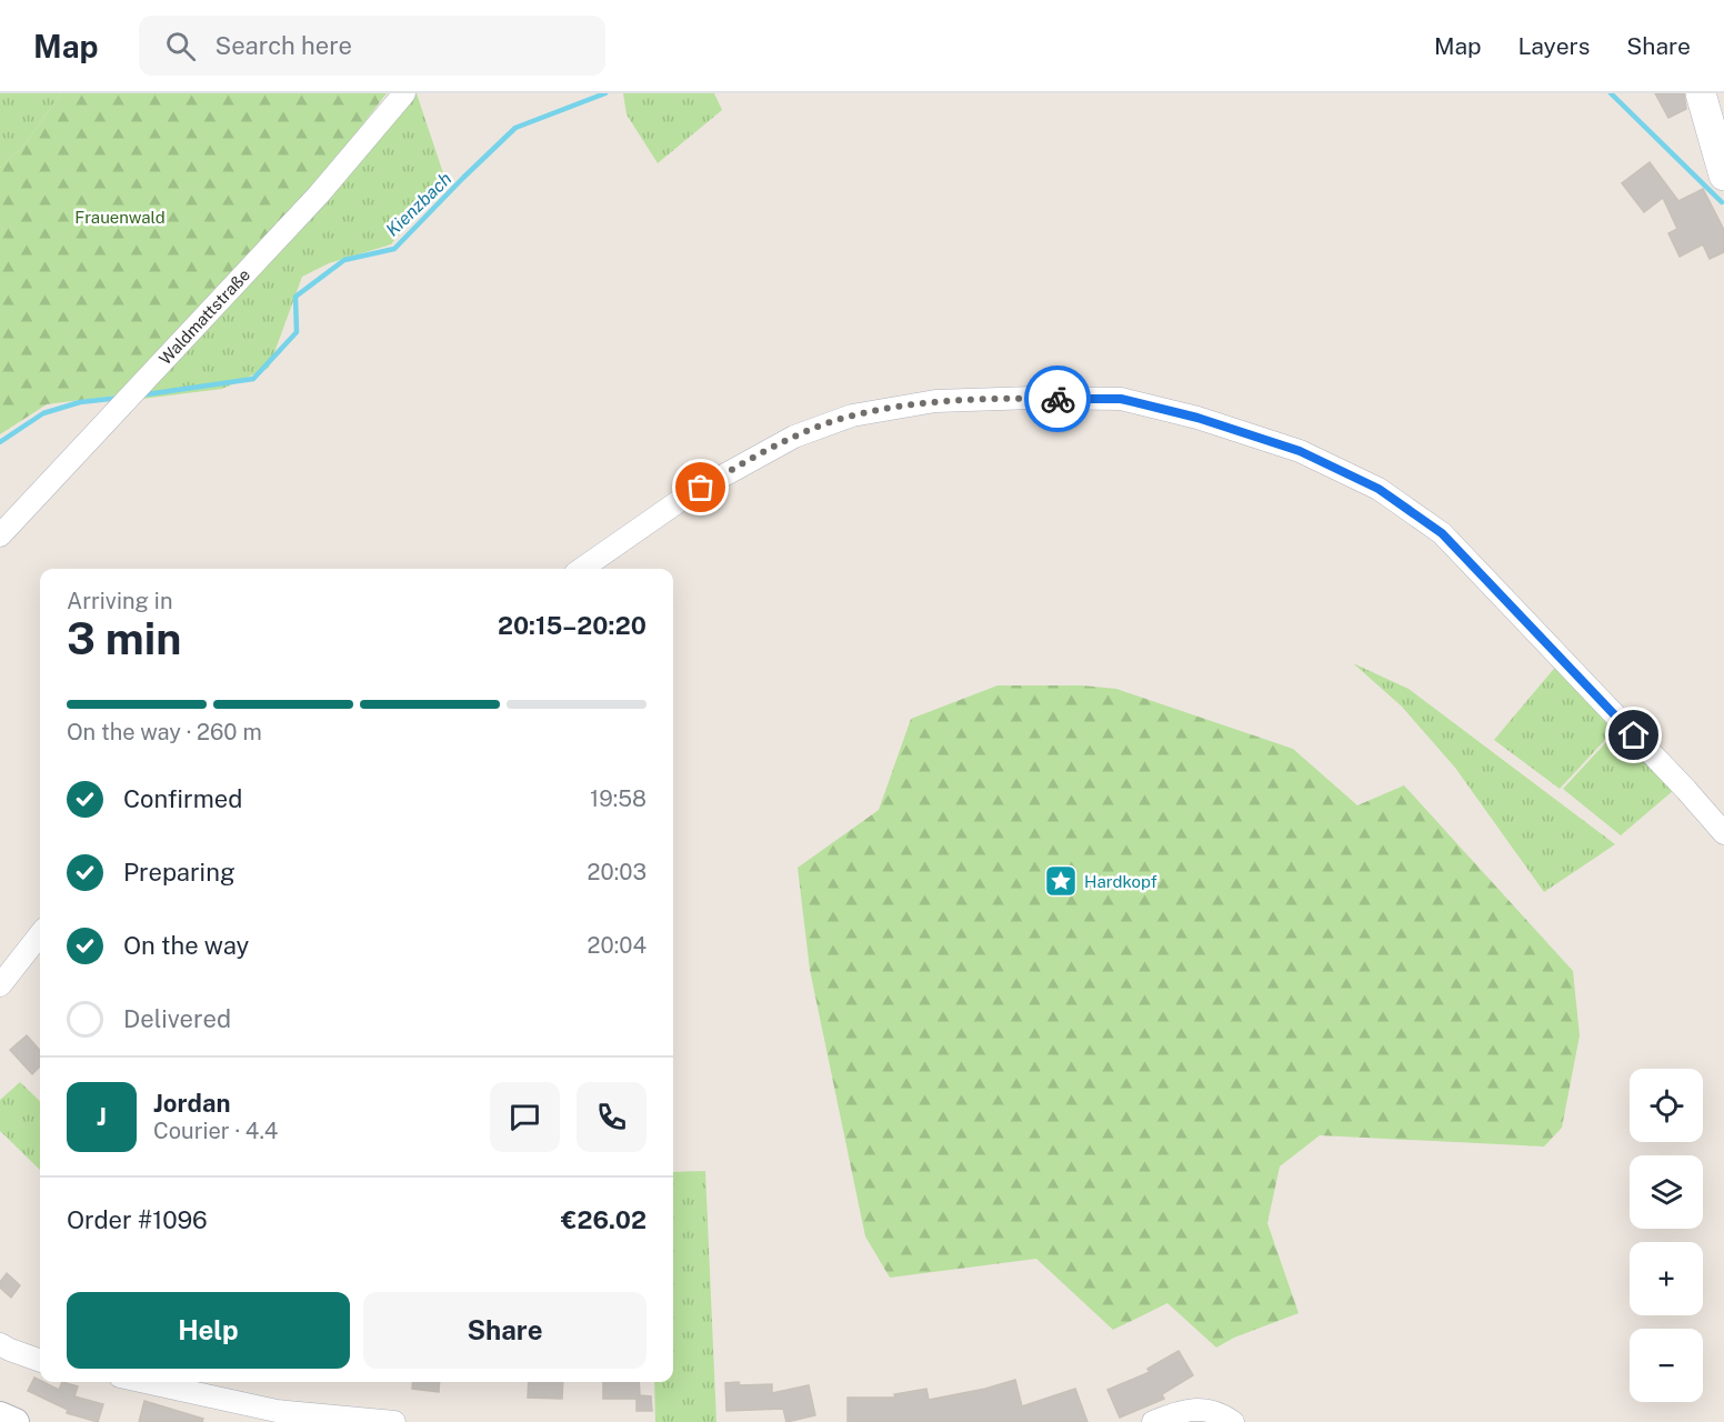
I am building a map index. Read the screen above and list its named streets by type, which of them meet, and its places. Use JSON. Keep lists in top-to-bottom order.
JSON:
{
  "streets": {
    "street": ["Waldmattstraße"]
  },
  "water": ["Kienzbach"],
  "parks": ["Frauenwald"],
  "places": {
    "place": ["Hardkopf"]
  },
  "page": {
    "header": "Map",
    "search": "Search here",
    "nav": ["Map", "Layers", "Share"],
    "heading": ["3 min", "Arriving in", "20:15–20:20"],
    "panel": [
      "Jordan",
      "Courier · 4.4",
      "Order #1096",
      "€26.02"
    ],
    "bar": "On the way · 260 m",
    "list": [
      ["Confirmed", "19:58"],
      ["Preparing", "20:03"],
      ["On the way", "20:04"],
      "Delivered"
    ],
    "map_buttons": ["+", "−"],
    "round": "J",
    "buttons": ["Help", "Share"]
  }
}
